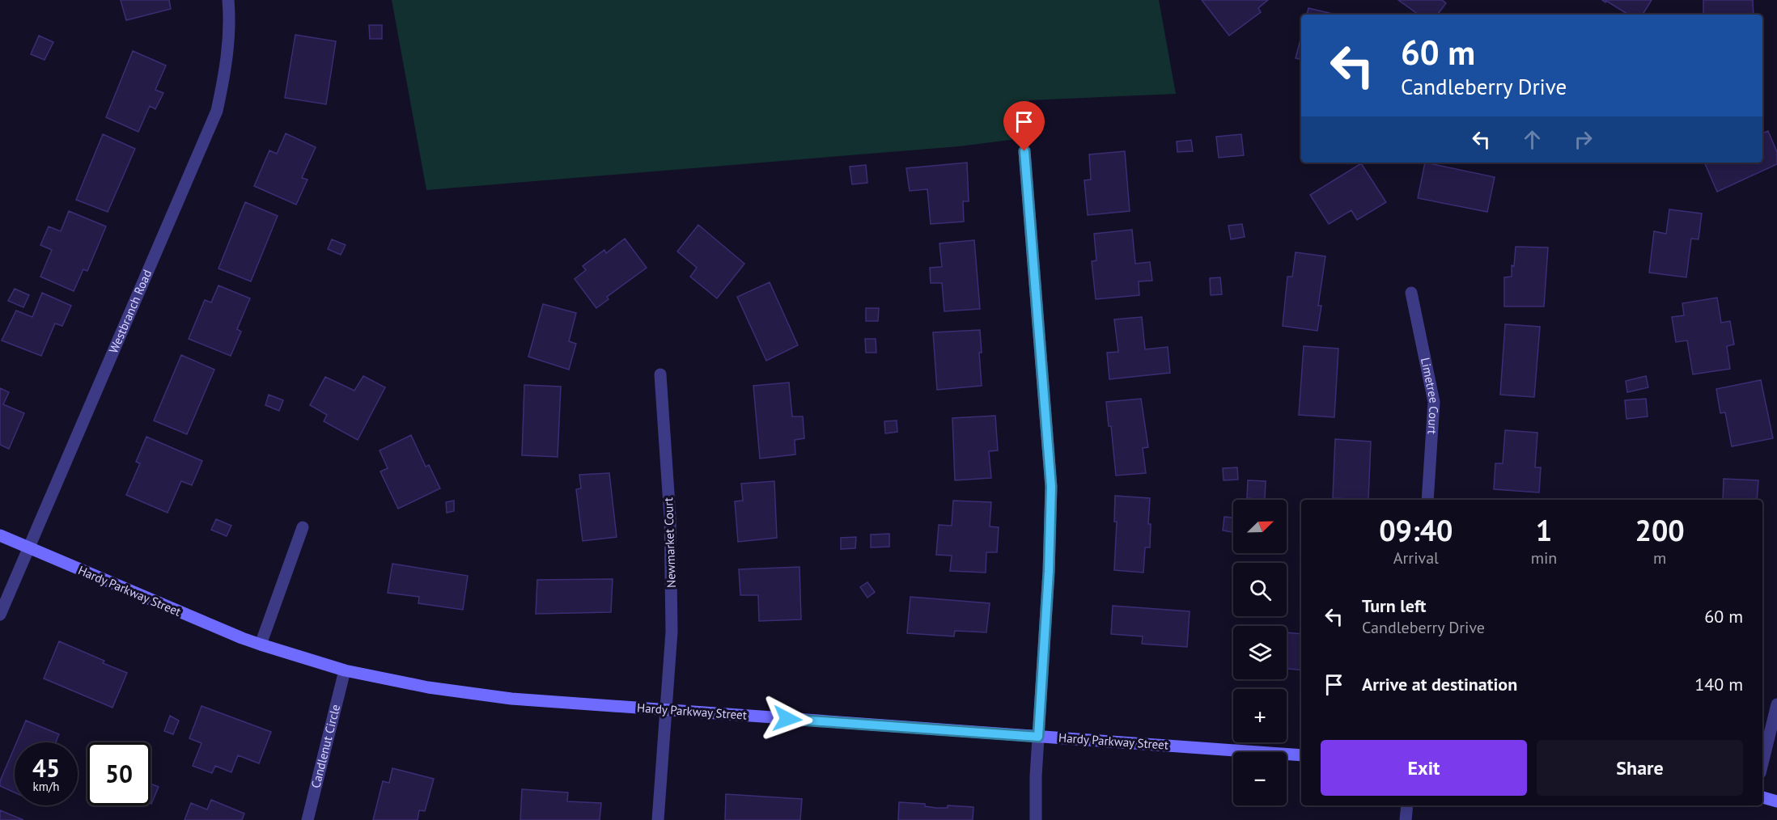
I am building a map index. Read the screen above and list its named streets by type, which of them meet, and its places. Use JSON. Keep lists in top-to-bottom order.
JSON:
{
  "streets": {
    "main road": ["Hardy Parkway Street"],
    "street": [
      "Westbranch Road",
      "Limetree Court",
      "Newmarket Court",
      "Candlenut Circle"
    ]
  },
  "crossings": [
    ["Westbranch Road", "Hardy Parkway Street"],
    ["Newmarket Court", "Hardy Parkway Street"],
    ["Hardy Parkway Street", "Candlenut Circle"]
  ],
  "north": "top right",
  "page": {
    "turn": ["60 m", "Candleberry Drive"],
    "map_buttons": ["+", "−"],
    "eta": [
      "09:40",
      "Arrival",
      "1",
      "min",
      "200",
      "m"
    ],
    "list": [
      {
        "name": "Turn left",
        "note": "Candleberry Drive",
        "value": "60 m"
      },
      {
        "name": "Arrive at destination",
        "value": "140 m"
      }
    ],
    "buttons": ["Exit", "Share"],
    "speed": "45 km/h",
    "limit": "50"
  }
}
